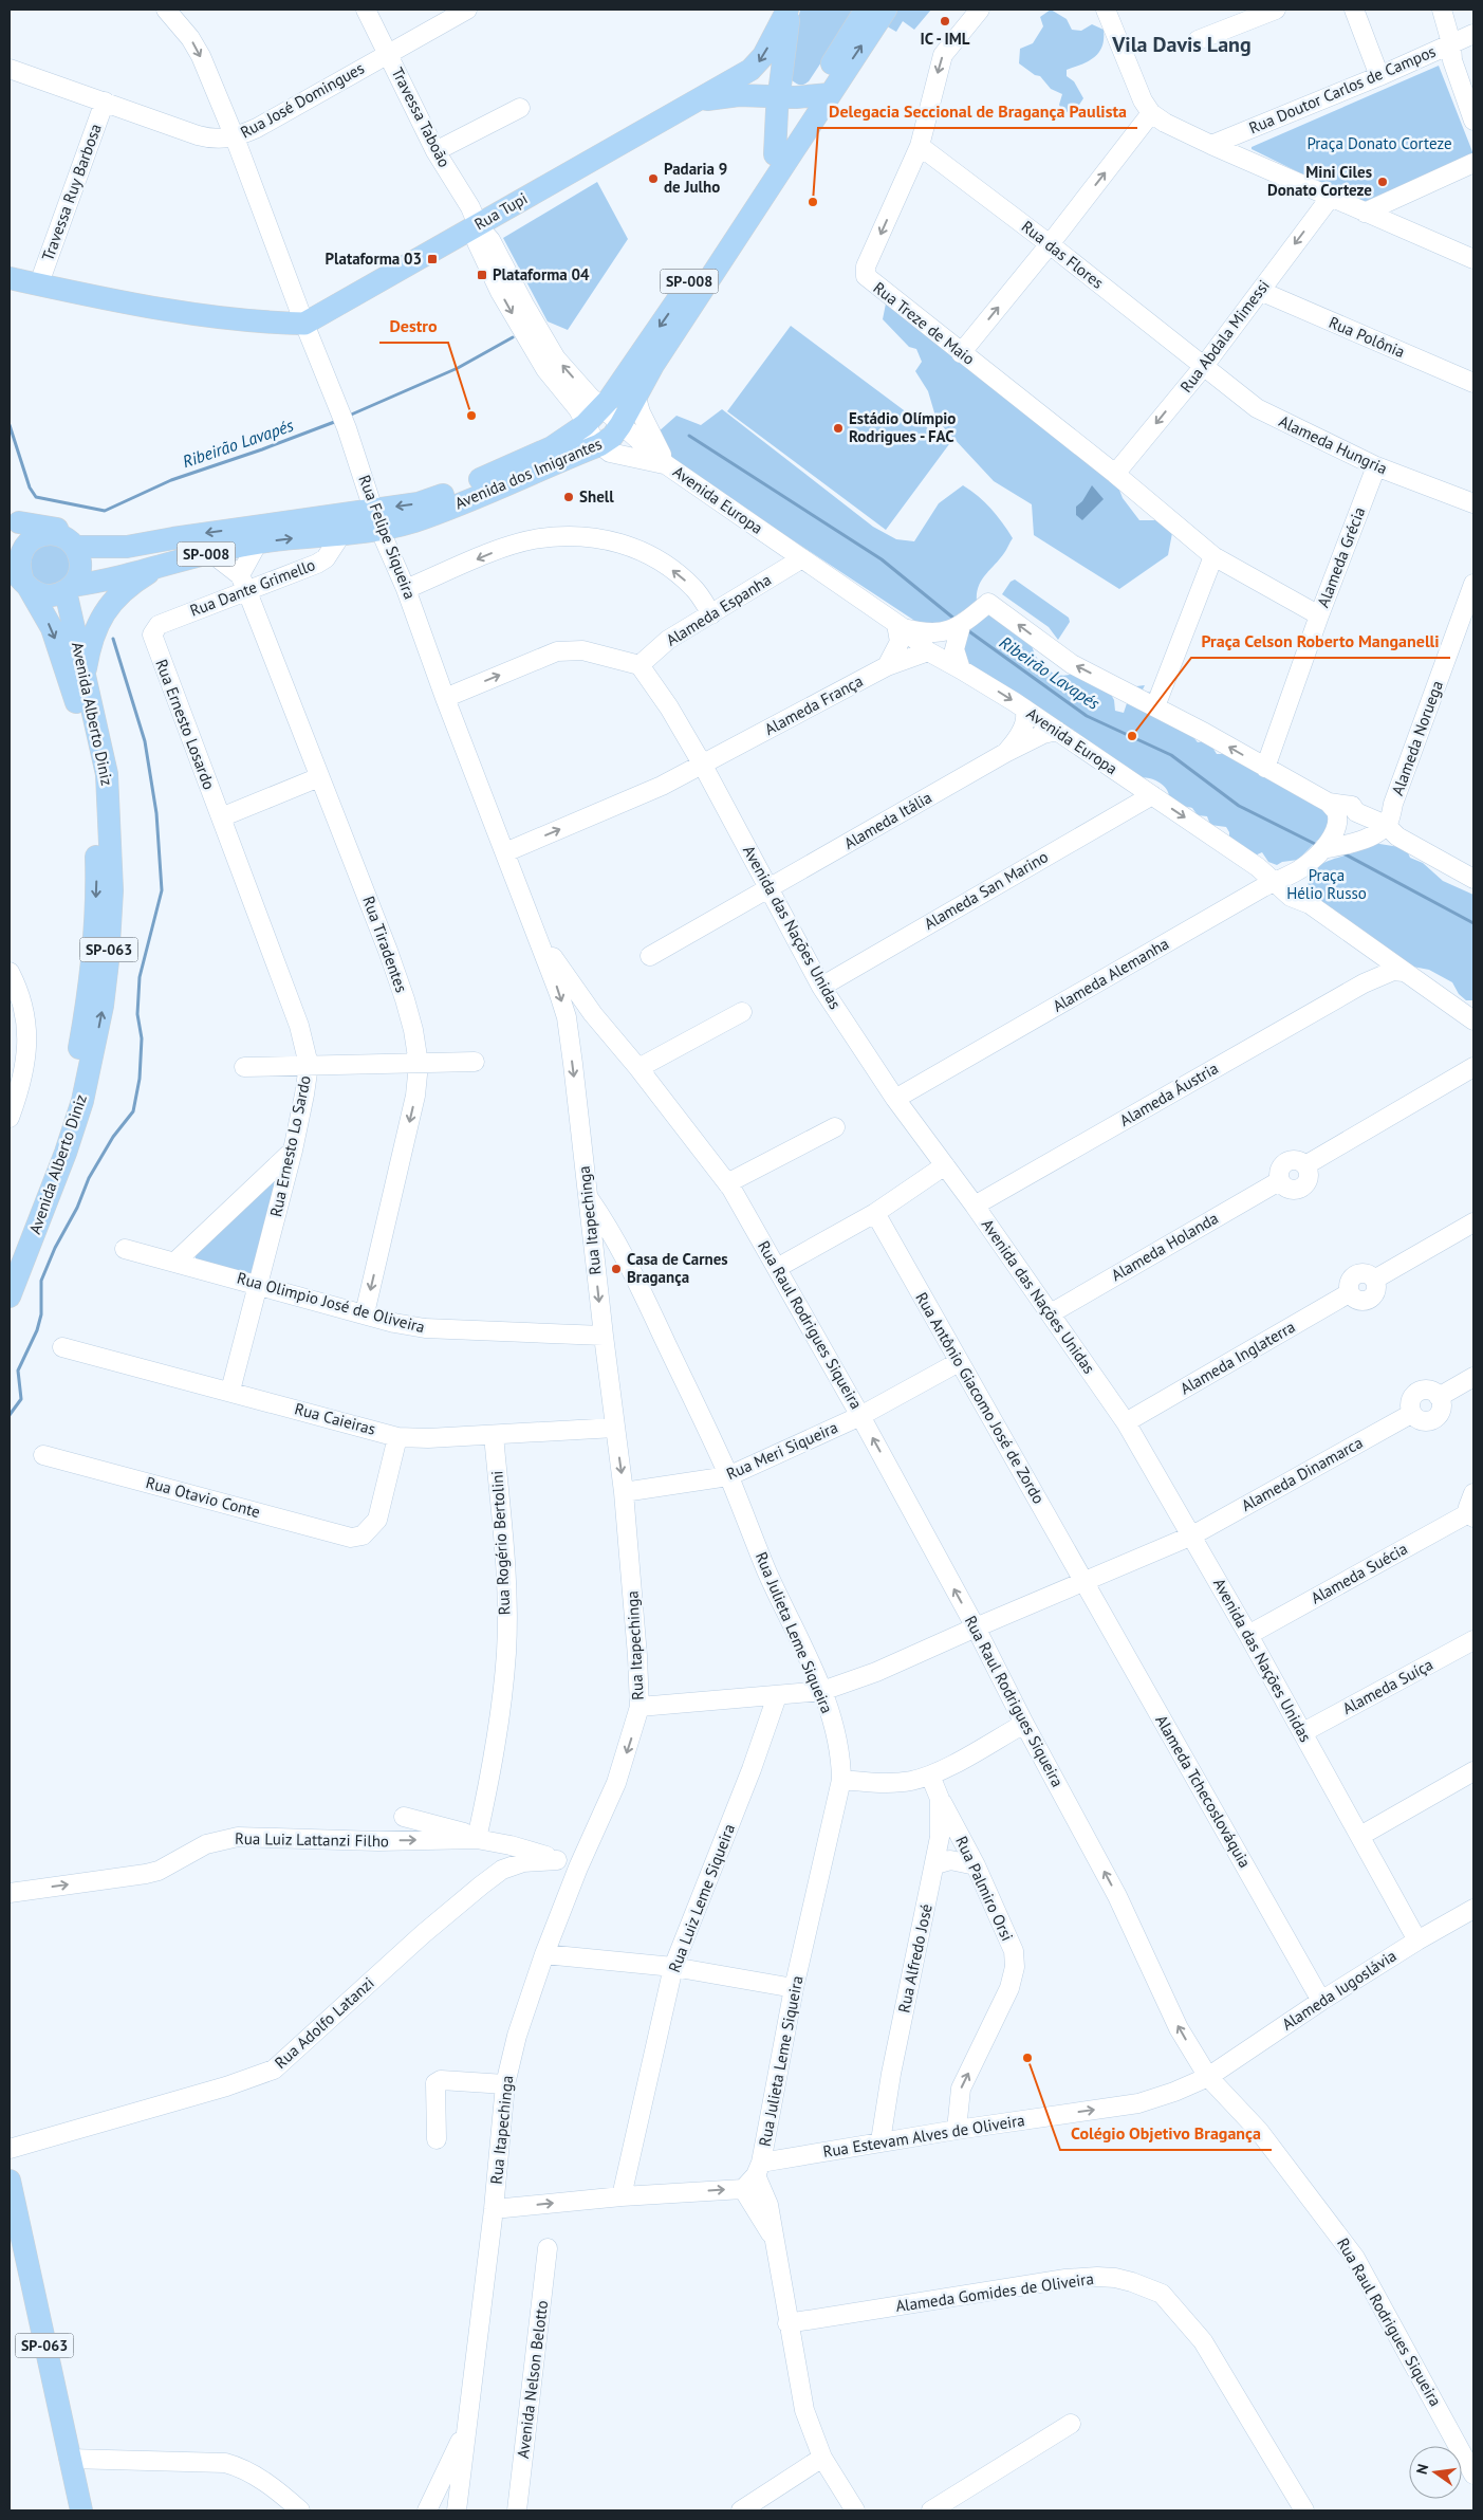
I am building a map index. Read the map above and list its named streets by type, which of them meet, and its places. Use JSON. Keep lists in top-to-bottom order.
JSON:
{
  "streets": {
    "main road": [
      "Rua Tupi",
      "SP-008",
      "Avenida dos Imigrantes",
      "Avenida Alberto Diniz",
      "SP-063"
    ],
    "street": [
      "Rua Doutor Carlos de Campos",
      "Rua José Domingues",
      "Travessa Taboão",
      "Travessa Ruy Barbosa",
      "Rua das Flores",
      "Rua Treze de Maio",
      "Rua Abdala Mimessi",
      "Rua Polônia",
      "Alameda Hungria",
      "Avenida Europa",
      "Rua Felipe Siqueira",
      "Alameda Grécia",
      "Rua Dante Grimello",
      "Alameda Espanha",
      "Alameda França",
      "Rua Ernesto Losardo",
      "Alameda Noruega",
      "Alameda Itália",
      "Alameda San Marino",
      "Avenida das Nações Unidas",
      "Rua Tiradentes",
      "Alameda Alemanha",
      "Alameda Áustria",
      "Rua Ernesto Lo Sardo",
      "Rua Itapechinga",
      "Alameda Holanda",
      "Rua Olimpio José de Oliveira",
      "Rua Raul Rodrigues Siqueira",
      "Alameda Inglaterra",
      "Rua Antônio Giacomo José de Zordo",
      "Rua Caieiras",
      "Rua Meri Siqueira",
      "Alameda Dinamarca",
      "Rua Otavio Conte",
      "Rua Rogério Bertolini",
      "Alameda Suécia",
      "Rua Julieta Leme Siqueira",
      "Alameda Suíça",
      "Alameda Tchecoslováquia",
      "Rua Luiz Lattanzi Filho",
      "Rua Palmiro Orsi",
      "Rua Luiz Leme Siqueira",
      "Rua Alfredo José",
      "Alameda Iugoslávia",
      "Rua Adolfo Latanzi",
      "Rua Estevam Alves de Oliveira",
      "Alameda Gomides de Oliveira",
      "Avenida Nelson Belotto"
    ]
  },
  "crossings": [
    ["Rua José Domingues", "Travessa Taboão"],
    ["Rua José Domingues", "Travessa Ruy Barbosa"],
    ["Rua José Domingues", "Rua Felipe Siqueira"],
    ["Travessa Taboão", "Rua Tupi"],
    ["Travessa Taboão", "Avenida Europa"],
    ["Rua Tupi", "Avenida dos Imigrantes"],
    ["Rua Tupi", "Avenida Europa"],
    ["Rua Tupi", "Rua Felipe Siqueira"],
    ["Rua das Flores", "Rua Treze de Maio"],
    ["Rua das Flores", "Rua Abdala Mimessi"],
    ["Rua das Flores", "Alameda Hungria"],
    ["SP-008", "Avenida dos Imigrantes"],
    ["SP-008", "Avenida Alberto Diniz"],
    ["Rua Treze de Maio", "Rua Abdala Mimessi"],
    ["Rua Treze de Maio", "Alameda Grécia"],
    ["Rua Abdala Mimessi", "Rua Polônia"],
    ["Rua Abdala Mimessi", "Alameda Hungria"],
    ["Alameda Hungria", "Alameda Grécia"],
    ["Avenida dos Imigrantes", "Avenida Europa"],
    ["Avenida dos Imigrantes", "Rua Felipe Siqueira"],
    ["Avenida dos Imigrantes", "Rua Dante Grimello"],
    ["Avenida dos Imigrantes", "Avenida Alberto Diniz"],
    ["Avenida dos Imigrantes", "SP-063"],
    ["Avenida Europa", "Alameda Espanha"],
    ["Avenida Europa", "Alameda França"],
    ["Avenida Europa", "Alameda Itália"],
    ["Avenida Europa", "Alameda San Marino"],
    ["Avenida Europa", "Alameda Alemanha"],
    ["Avenida Europa", "Alameda Áustria"],
    ["Rua Felipe Siqueira", "Alameda França"],
    ["Rua Felipe Siqueira", "Rua Itapechinga"],
    ["Rua Felipe Siqueira", "Rua Raul Rodrigues Siqueira"],
    ["Rua Dante Grimello", "Rua Ernesto Losardo"],
    ["Rua Dante Grimello", "Rua Tiradentes"],
    ["Alameda Espanha", "Avenida das Nações Unidas"],
    ["Alameda França", "Avenida das Nações Unidas"],
    ["Avenida Alberto Diniz", "SP-063"],
    ["Rua Ernesto Losardo", "Rua Ernesto Lo Sardo"],
    ["Alameda Noruega", "Alameda Alemanha"],
    ["Alameda Itália", "Avenida das Nações Unidas"],
    ["Alameda San Marino", "Avenida das Nações Unidas"],
    ["Avenida das Nações Unidas", "Alameda Alemanha"],
    ["Avenida das Nações Unidas", "Alameda Áustria"],
    ["Avenida das Nações Unidas", "Alameda Holanda"],
    ["Avenida das Nações Unidas", "Alameda Inglaterra"],
    ["Avenida das Nações Unidas", "Alameda Dinamarca"],
    ["Avenida das Nações Unidas", "Alameda Suécia"],
    ["Avenida das Nações Unidas", "Alameda Suíça"],
    ["Avenida das Nações Unidas", "Alameda Iugoslávia"],
    ["Rua Tiradentes", "Rua Olimpio José de Oliveira"],
    ["Rua Ernesto Lo Sardo", "Rua Olimpio José de Oliveira"],
    ["Rua Ernesto Lo Sardo", "Rua Caieiras"],
    ["Rua Itapechinga", "Rua Olimpio José de Oliveira"],
    ["Rua Itapechinga", "Rua Raul Rodrigues Siqueira"],
    ["Rua Itapechinga", "Rua Caieiras"],
    ["Rua Itapechinga", "Rua Meri Siqueira"],
    ["Rua Itapechinga", "Alameda Dinamarca"],
    ["Rua Itapechinga", "Rua Julieta Leme Siqueira"],
    ["Rua Itapechinga", "Rua Adolfo Latanzi"],
    ["Rua Raul Rodrigues Siqueira", "Rua Meri Siqueira"],
    ["Rua Raul Rodrigues Siqueira", "Alameda Dinamarca"],
    ["Rua Raul Rodrigues Siqueira", "Alameda Iugoslávia"],
    ["Rua Raul Rodrigues Siqueira", "Rua Estevam Alves de Oliveira"],
    ["Rua Antônio Giacomo José de Zordo", "Rua Meri Siqueira"],
    ["Rua Antônio Giacomo José de Zordo", "Alameda Dinamarca"],
    ["Rua Antônio Giacomo José de Zordo", "Alameda Tchecoslováquia"],
    ["Rua Caieiras", "Rua Otavio Conte"],
    ["Rua Caieiras", "Rua Rogério Bertolini"],
    ["Rua Meri Siqueira", "Rua Julieta Leme Siqueira"],
    ["Alameda Dinamarca", "Rua Julieta Leme Siqueira"],
    ["Alameda Dinamarca", "Alameda Tchecoslováquia"],
    ["Alameda Dinamarca", "Rua Luiz Leme Siqueira"],
    ["Rua Rogério Bertolini", "Rua Luiz Lattanzi Filho"],
    ["Rua Julieta Leme Siqueira", "Rua Estevam Alves de Oliveira"],
    ["Alameda Tchecoslováquia", "Alameda Iugoslávia"],
    ["Rua Luiz Lattanzi Filho", "Rua Adolfo Latanzi"],
    ["Rua Palmiro Orsi", "Rua Alfredo José"],
    ["Rua Palmiro Orsi", "Rua Estevam Alves de Oliveira"],
    ["Rua Alfredo José", "Rua Estevam Alves de Oliveira"],
    ["Alameda Iugoslávia", "Rua Estevam Alves de Oliveira"]
  ],
  "one_way": [
    "Rua Treze de Maio",
    "Rua Abdala Mimessi",
    "Rua Itapechinga",
    "Rua Raul Rodrigues Siqueira",
    "Rua Luiz Lattanzi Filho",
    "Rua Palmiro Orsi",
    "Rua Estevam Alves de Oliveira"
  ],
  "districts": ["Vila Davis Lang"],
  "water": ["Ribeirão Lavapés"],
  "parks": ["Praça Donato Corteze", "Praça Hélio Russo"],
  "places": {
    "other": [
      "IC - IML",
      "Padaria 9 de Julho",
      "Mini Ciles Donato Corteze",
      "Delegacia Seccional de Bragança Paulista",
      "Destro",
      "Estádio Olímpio Rodrigues - FAC",
      "Shell",
      "Praça Celson Roberto Manganelli",
      "Casa de Carnes Bragança",
      "Colégio Objetivo Bragança"
    ],
    "transit": ["Plataforma 03", "Plataforma 04"]
  },
  "north": "left"
}
